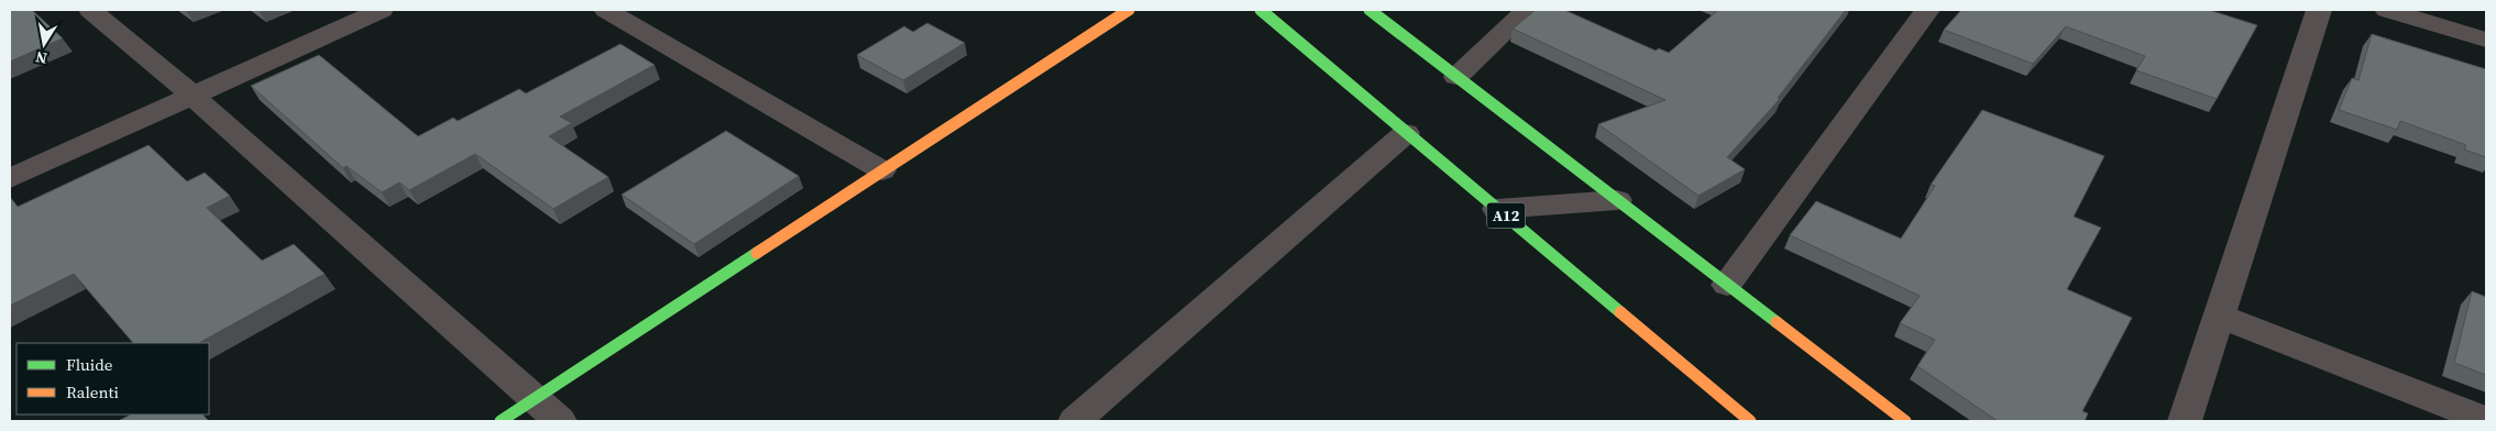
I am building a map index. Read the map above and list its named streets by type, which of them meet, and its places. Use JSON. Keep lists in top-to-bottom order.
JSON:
{
  "streets": {
    "street": ["A12"]
  },
  "legend": ["Fluide", "Ralenti"],
  "north": "bottom"
}
